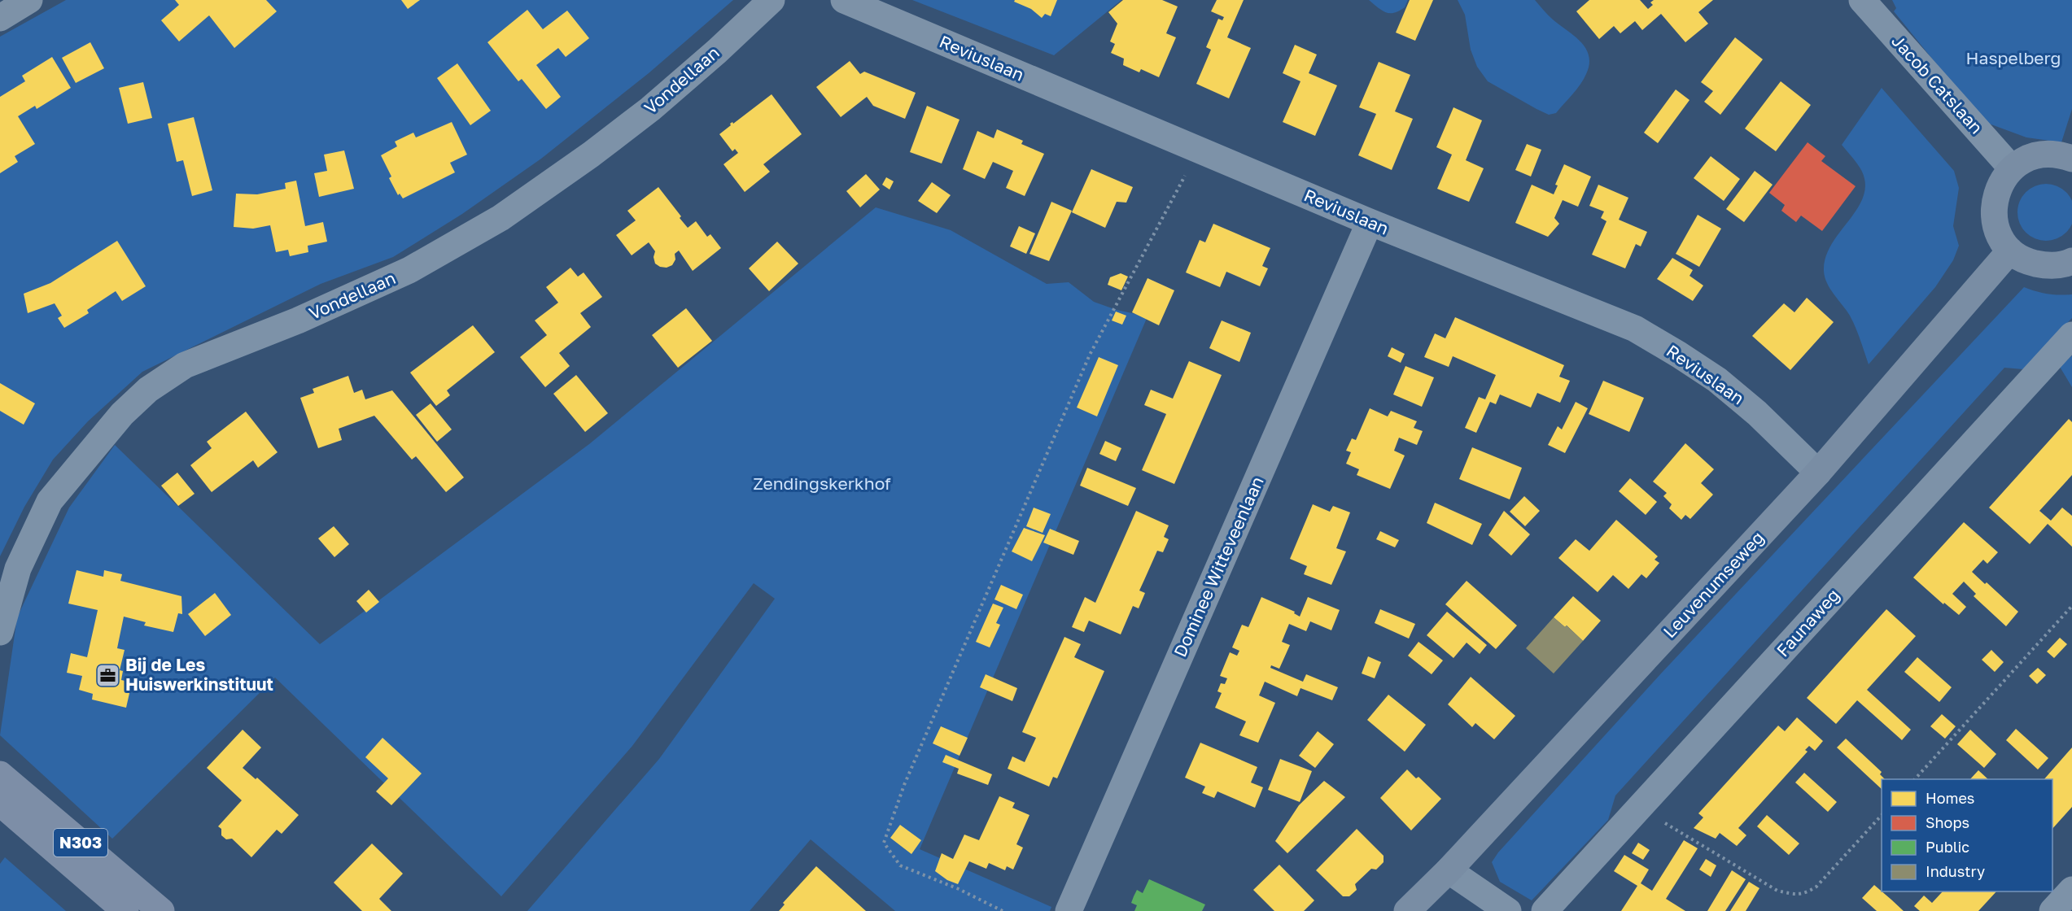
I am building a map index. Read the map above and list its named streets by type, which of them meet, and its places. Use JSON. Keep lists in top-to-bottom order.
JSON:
{
  "streets": {
    "main road": ["Leuvenumseweg", "N303"],
    "street": [
      "Reviuslaan",
      "Vondellaan",
      "Jacob Catslaan",
      "Dominee Witteveenlaan",
      "Faunaweg"
    ]
  },
  "crossings": [
    ["Reviuslaan", "Dominee Witteveenlaan"],
    ["Reviuslaan", "Leuvenumseweg"]
  ],
  "parks": ["Haspelberg", "Zendingskerkhof"],
  "places": {
    "office": ["Bij de Les Huiswerkinstituut"]
  },
  "legend": [
    "Homes",
    "Shops",
    "Public",
    "Industry"
  ]
}
